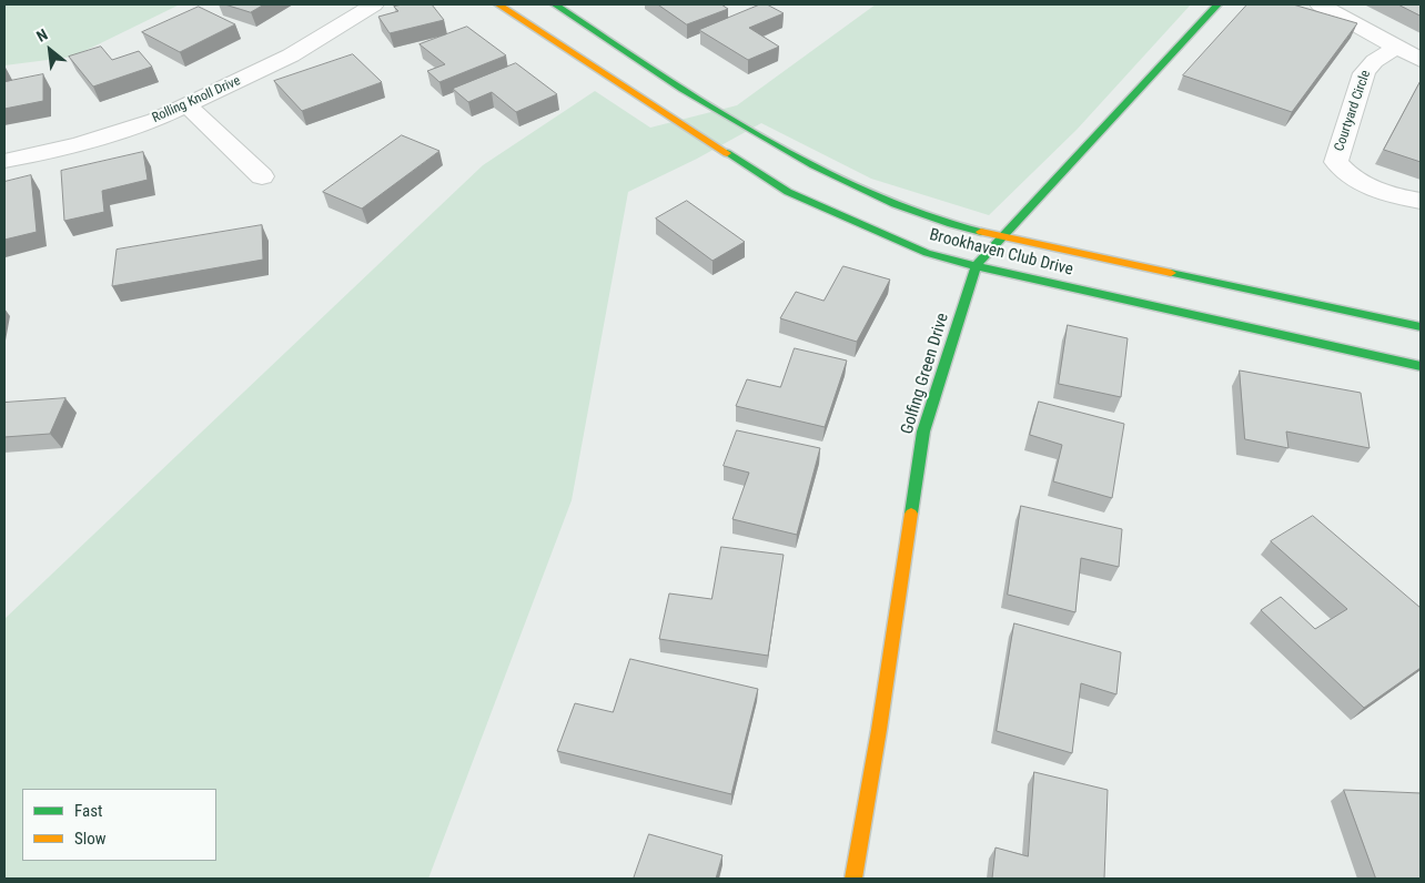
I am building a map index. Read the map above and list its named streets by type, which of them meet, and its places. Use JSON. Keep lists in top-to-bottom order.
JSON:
{
  "streets": {
    "main road": ["Brookhaven Club Drive", "Golfing Green Drive"],
    "street": ["Rolling Knoll Drive", "Courtyard Circle"]
  },
  "crossings": [
    ["Brookhaven Club Drive", "Golfing Green Drive"]
  ],
  "legend": ["Fast", "Slow"],
  "north": "top left"
}
